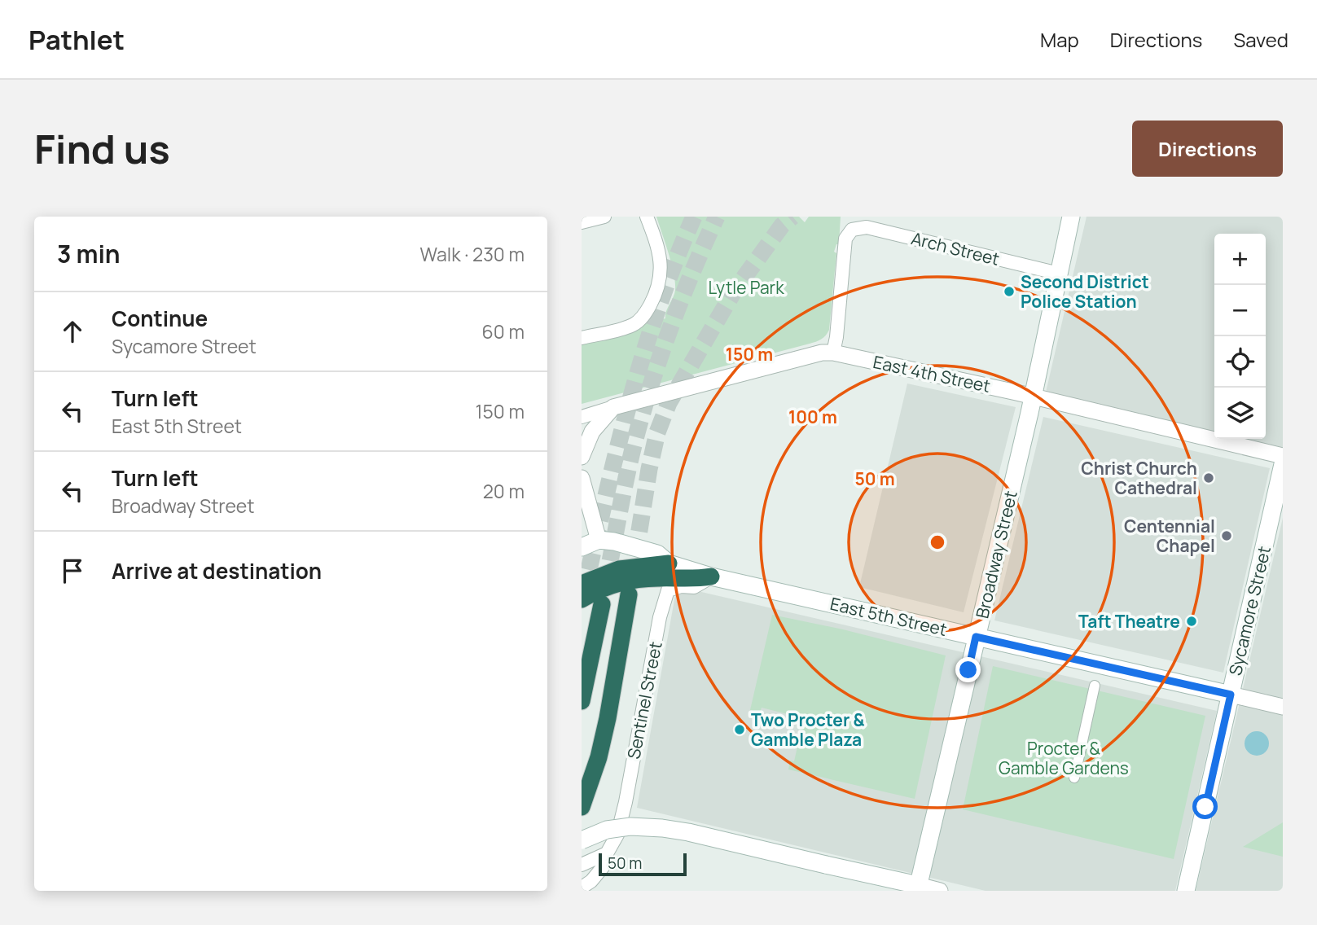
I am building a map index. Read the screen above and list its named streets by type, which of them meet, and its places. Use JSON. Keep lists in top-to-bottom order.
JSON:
{
  "streets": {
    "main road": ["Broadway Street", "Sycamore Street", "East 5th Street"],
    "street": ["Arch Street", "East 4th Street", "Sentinel Street"]
  },
  "crossings": [
    ["Arch Street", "East 4th Street"],
    ["Arch Street", "Broadway Street"],
    ["East 4th Street", "Broadway Street"],
    ["Broadway Street", "East 5th Street"],
    ["Sycamore Street", "East 5th Street"],
    ["East 5th Street", "Sentinel Street"]
  ],
  "parks": ["Lytle Park", "Procter & Gamble Gardens"],
  "places": [
    "Second District Police Station",
    "Christ Church Cathedral",
    "Centennial Chapel",
    "Taft Theatre",
    "Two Procter & Gamble Plaza"
  ],
  "scale_bar": "50 m",
  "page": {
    "header": "Pathlet",
    "nav": ["Map", "Directions", "Saved"],
    "buttons": "Directions",
    "title": "Find us",
    "heading": ["3 min", "Walk · 230 m"],
    "map_buttons": ["+", "−"],
    "list": [
      ["Continue", "Sycamore Street", "60 m"],
      ["Turn left", "East 5th Street", "150 m"],
      ["Turn left", "Broadway Street", "20 m"],
      "Arrive at destination"
    ],
    "scale": "50 m"
  },
  "rings": ["150 m", "100 m", "50 m"]
}
